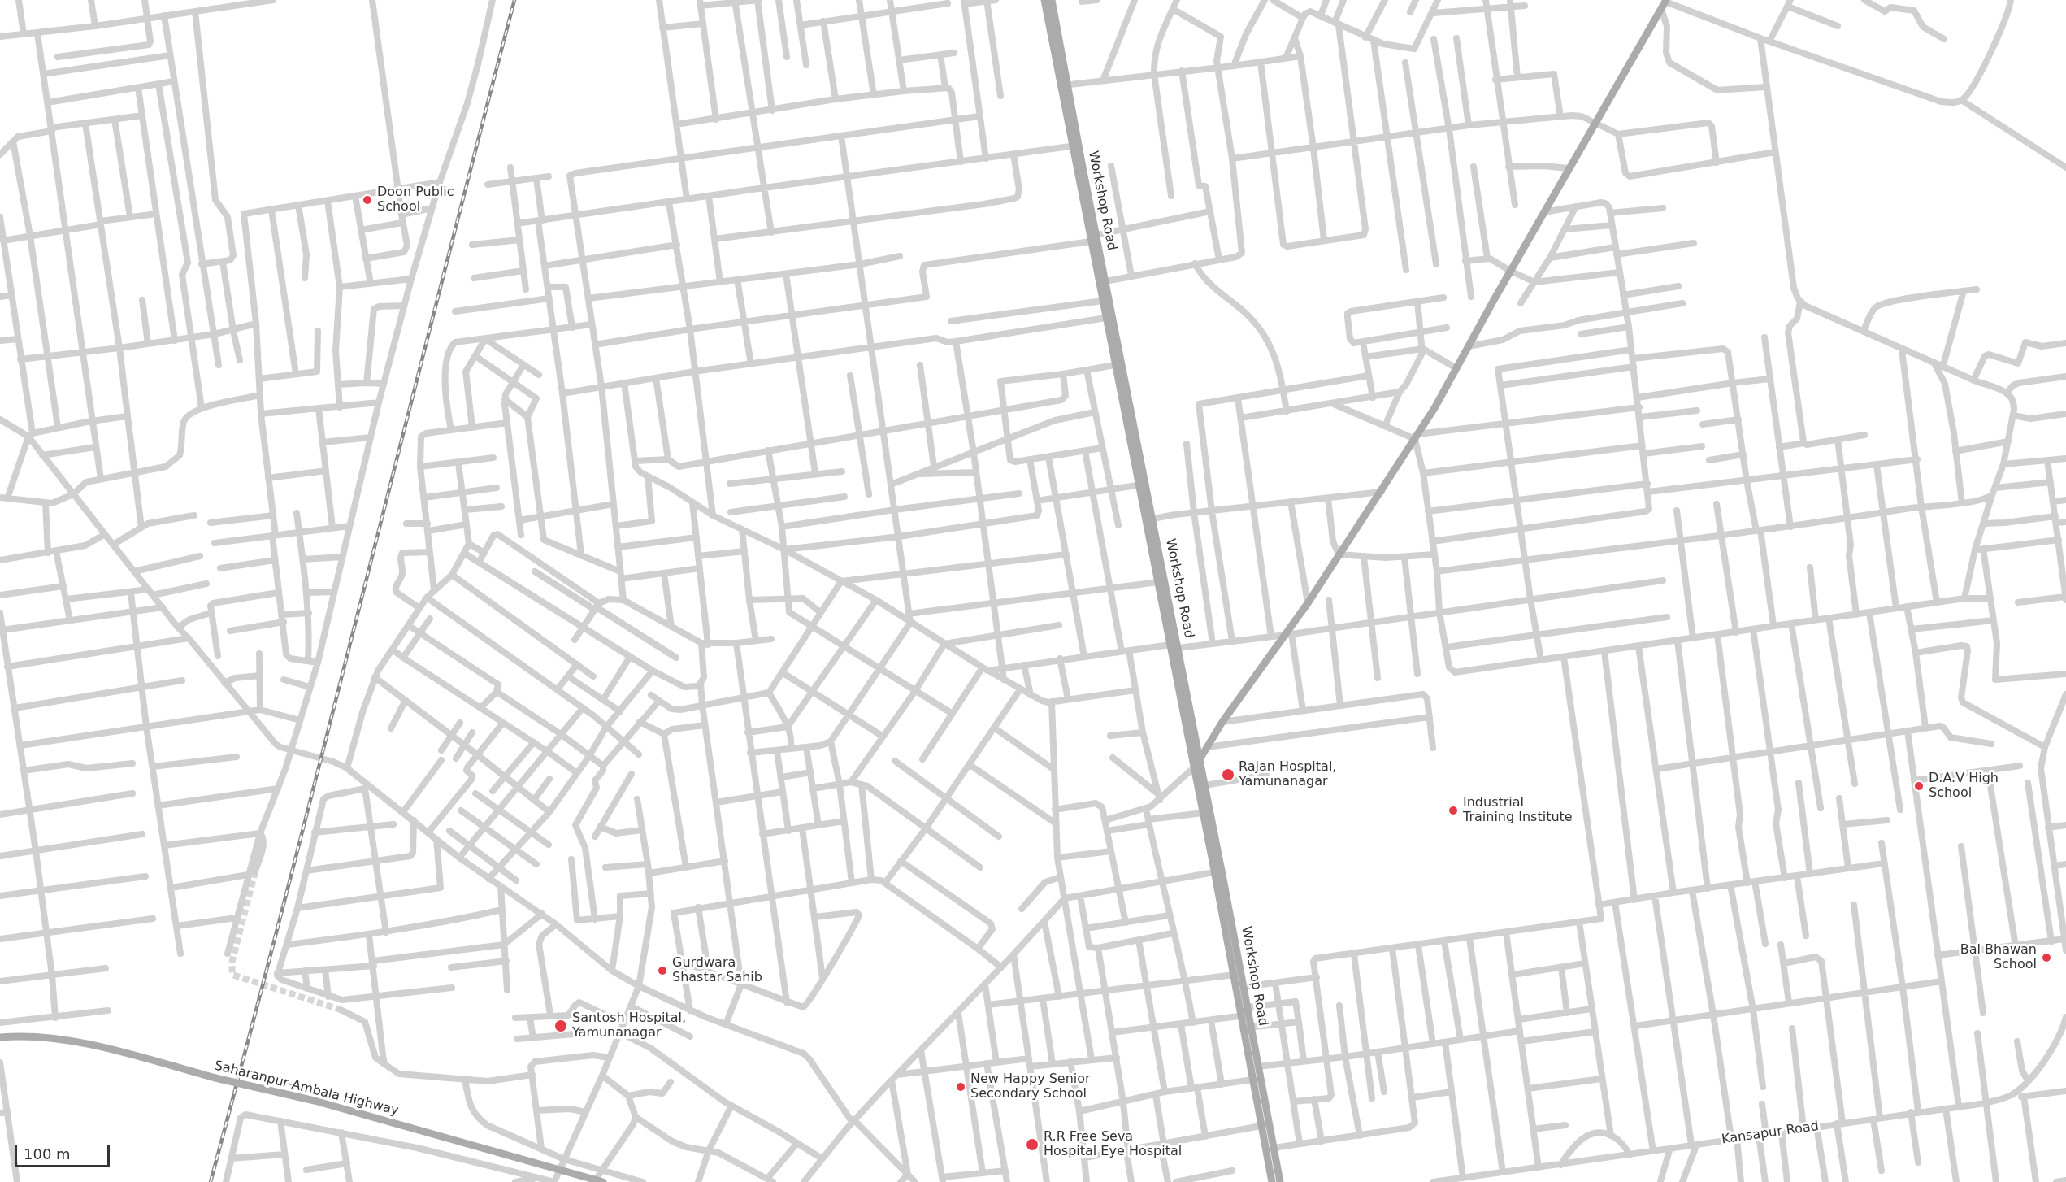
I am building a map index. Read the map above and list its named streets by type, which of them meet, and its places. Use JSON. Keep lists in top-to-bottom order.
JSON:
{
  "streets": {
    "main road": ["Workshop Road", "Saharanpur-Ambala Highway"],
    "street": ["Kansapur Road"]
  },
  "places": [
    "Doon Public School",
    "Rajan Hospital, Yamunanagar",
    "D.A.V High School",
    "Industrial Training Institute",
    "Bal Bhawan School",
    "Gurdwara Shastar Sahib",
    "Santosh Hospital, Yamunanagar",
    "New Happy Senior Secondary School",
    "R.R Free Seva Hospital Eye Hospital"
  ],
  "scale_bar": "100 m"
}
